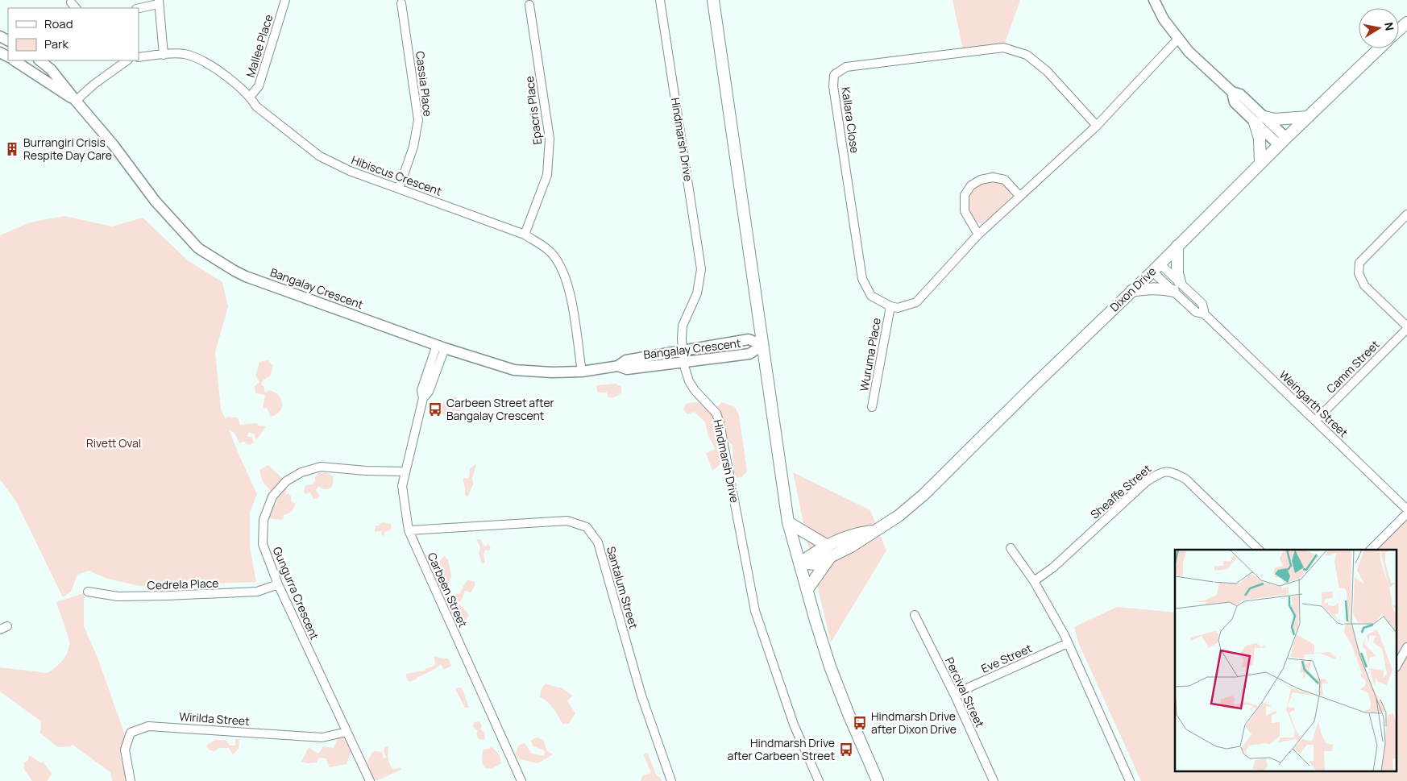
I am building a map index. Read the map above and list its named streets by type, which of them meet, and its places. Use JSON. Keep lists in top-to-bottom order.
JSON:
{
  "streets": {
    "main road": ["Dixon Drive"],
    "street": [
      "Mallee Place",
      "Cassia Place",
      "Epacris Place",
      "Kallara Close",
      "Hindmarsh Drive",
      "Hibiscus Crescent",
      "Bangalay Crescent",
      "Wuruma Place",
      "Camm Street",
      "Weingarth Street",
      "Sheaffe Street",
      "Cedrela Place",
      "Santalum Street",
      "Carbeen Street",
      "Gungurra Crescent",
      "Eve Street",
      "Percival Street",
      "Wirilda Street"
    ]
  },
  "crossings": [
    ["Mallee Place", "Hibiscus Crescent"],
    ["Cassia Place", "Hibiscus Crescent"],
    ["Epacris Place", "Hibiscus Crescent"],
    ["Kallara Close", "Wuruma Place"],
    ["Hindmarsh Drive", "Bangalay Crescent"],
    ["Hibiscus Crescent", "Bangalay Crescent"],
    ["Bangalay Crescent", "Carbeen Street"],
    ["Dixon Drive", "Weingarth Street"],
    ["Camm Street", "Weingarth Street"],
    ["Cedrela Place", "Gungurra Crescent"],
    ["Santalum Street", "Carbeen Street"],
    ["Carbeen Street", "Gungurra Crescent"],
    ["Gungurra Crescent", "Wirilda Street"],
    ["Eve Street", "Percival Street"]
  ],
  "parks": ["Rivett Oval"],
  "places": {
    "building": ["Burrangiri Crisis Respite Day Care"],
    "bus stop": ["Carbeen Street after Bangalay Crescent", "Hindmarsh Drive after Dixon Drive", "Hindmarsh Drive after Carbeen Street"]
  },
  "legend": ["Road", "Park"],
  "north": "right"
}
